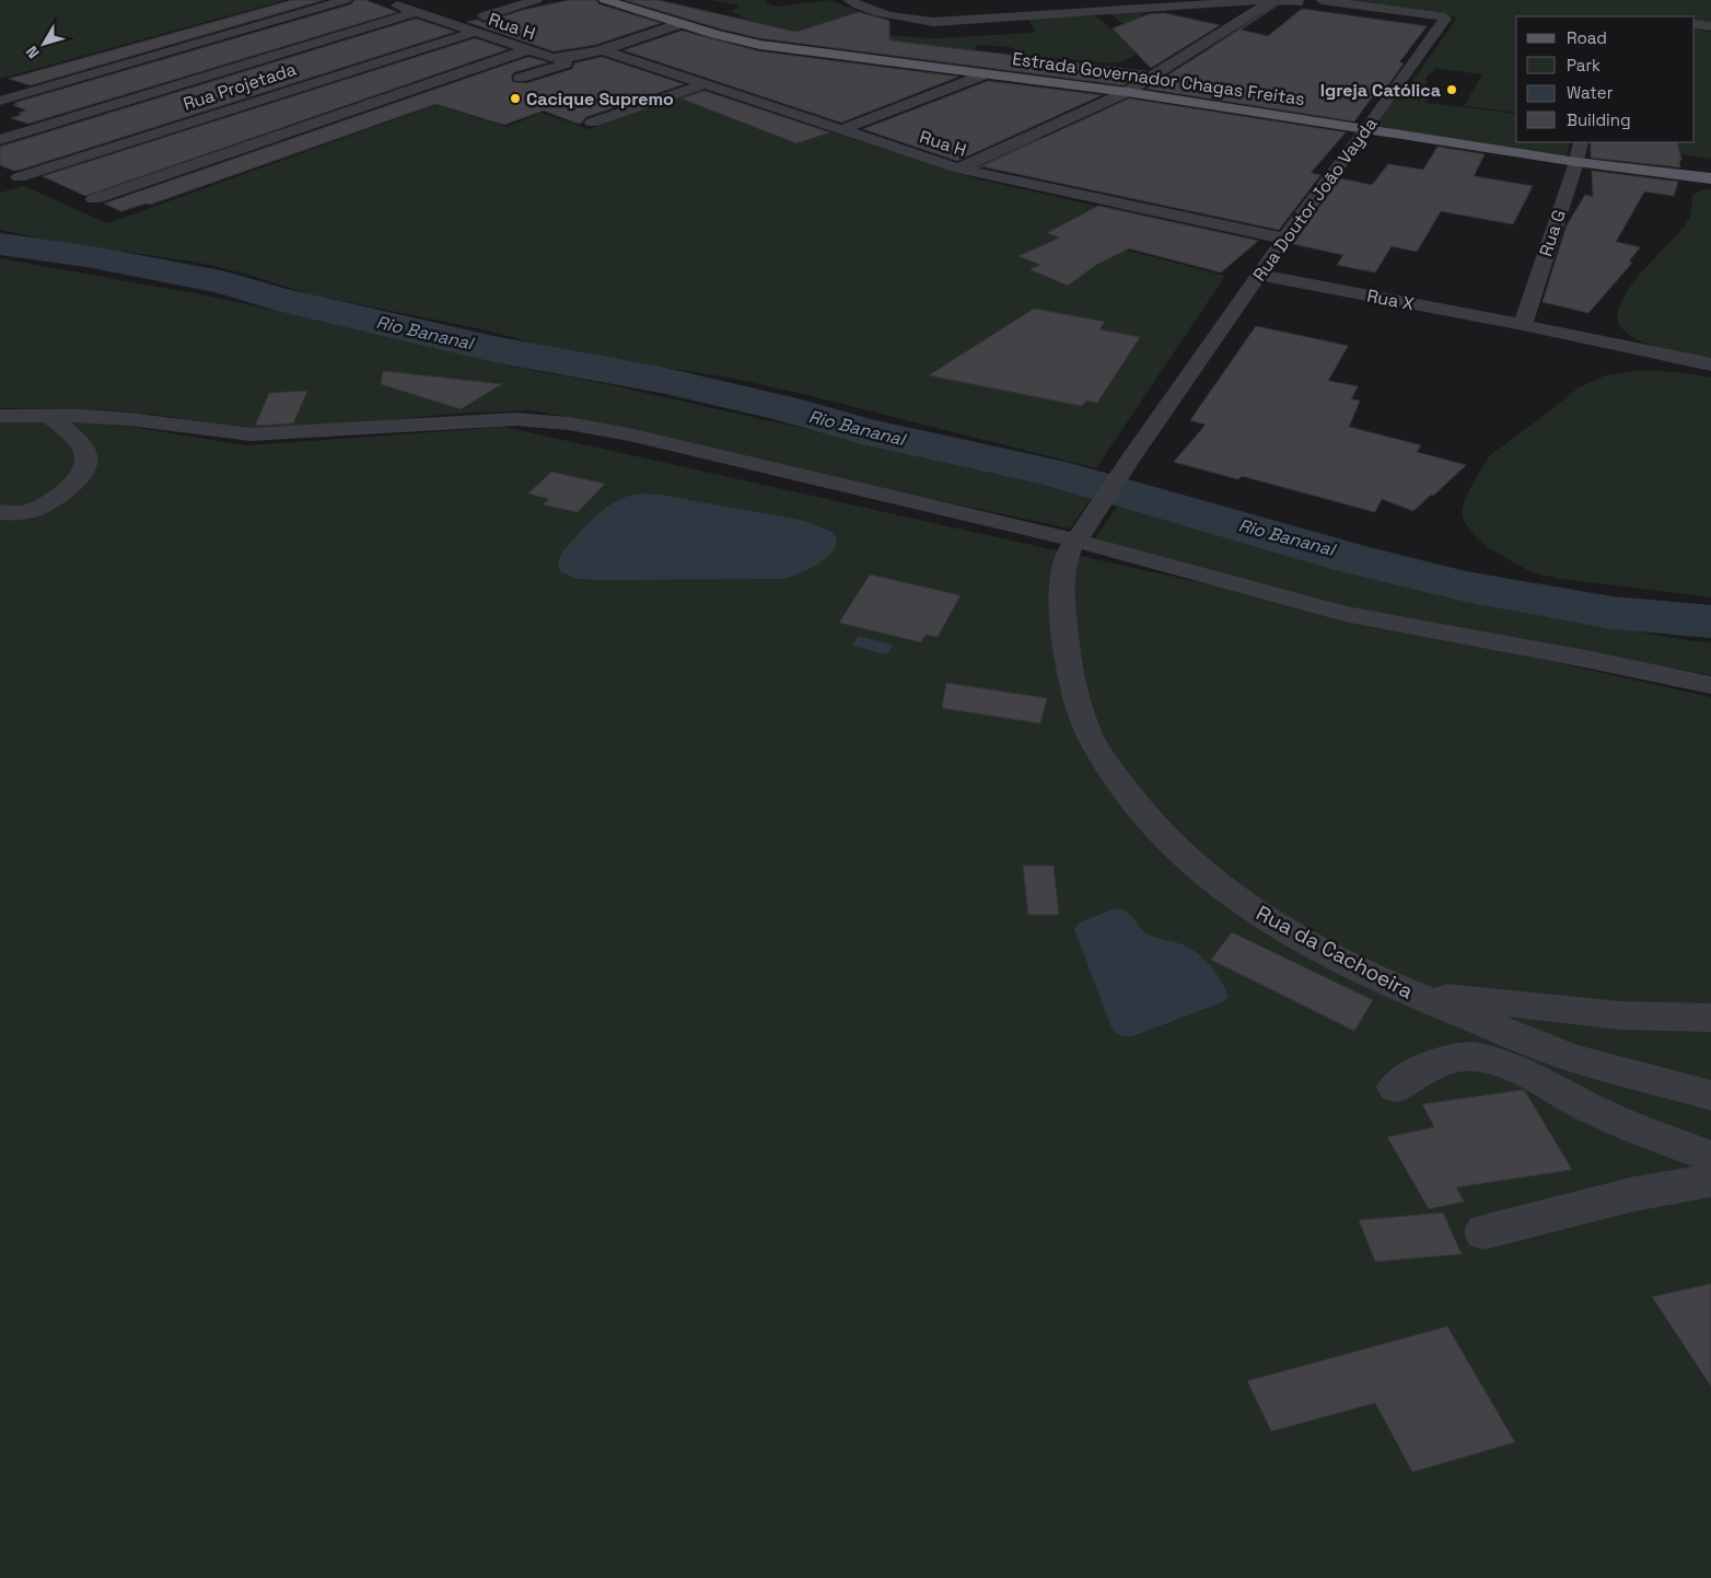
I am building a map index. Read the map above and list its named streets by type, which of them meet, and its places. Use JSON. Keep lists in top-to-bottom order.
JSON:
{
  "streets": {
    "main road": ["Estrada Governador Chagas Freitas"],
    "street": [
      "Rua H",
      "Rua Projetada",
      "Rua Doutor João Vayda",
      "Rua G",
      "Rua X",
      "Rua da Cachoeira"
    ]
  },
  "crossings": [
    ["Rua H", "Estrada Governador Chagas Freitas"],
    ["Rua H", "Rua Projetada"],
    ["Rua H", "Rua Doutor João Vayda"],
    ["Estrada Governador Chagas Freitas", "Rua Doutor João Vayda"],
    ["Estrada Governador Chagas Freitas", "Rua G"],
    ["Rua Doutor João Vayda", "Rua X"],
    ["Rua Doutor João Vayda", "Rua da Cachoeira"],
    ["Rua G", "Rua X"]
  ],
  "water": ["Rio Bananal"],
  "places": ["Igreja Católica", "Cacique Supremo"],
  "legend": [
    "Road",
    "Park",
    "Water",
    "Building"
  ],
  "north": "bottom left"
}
